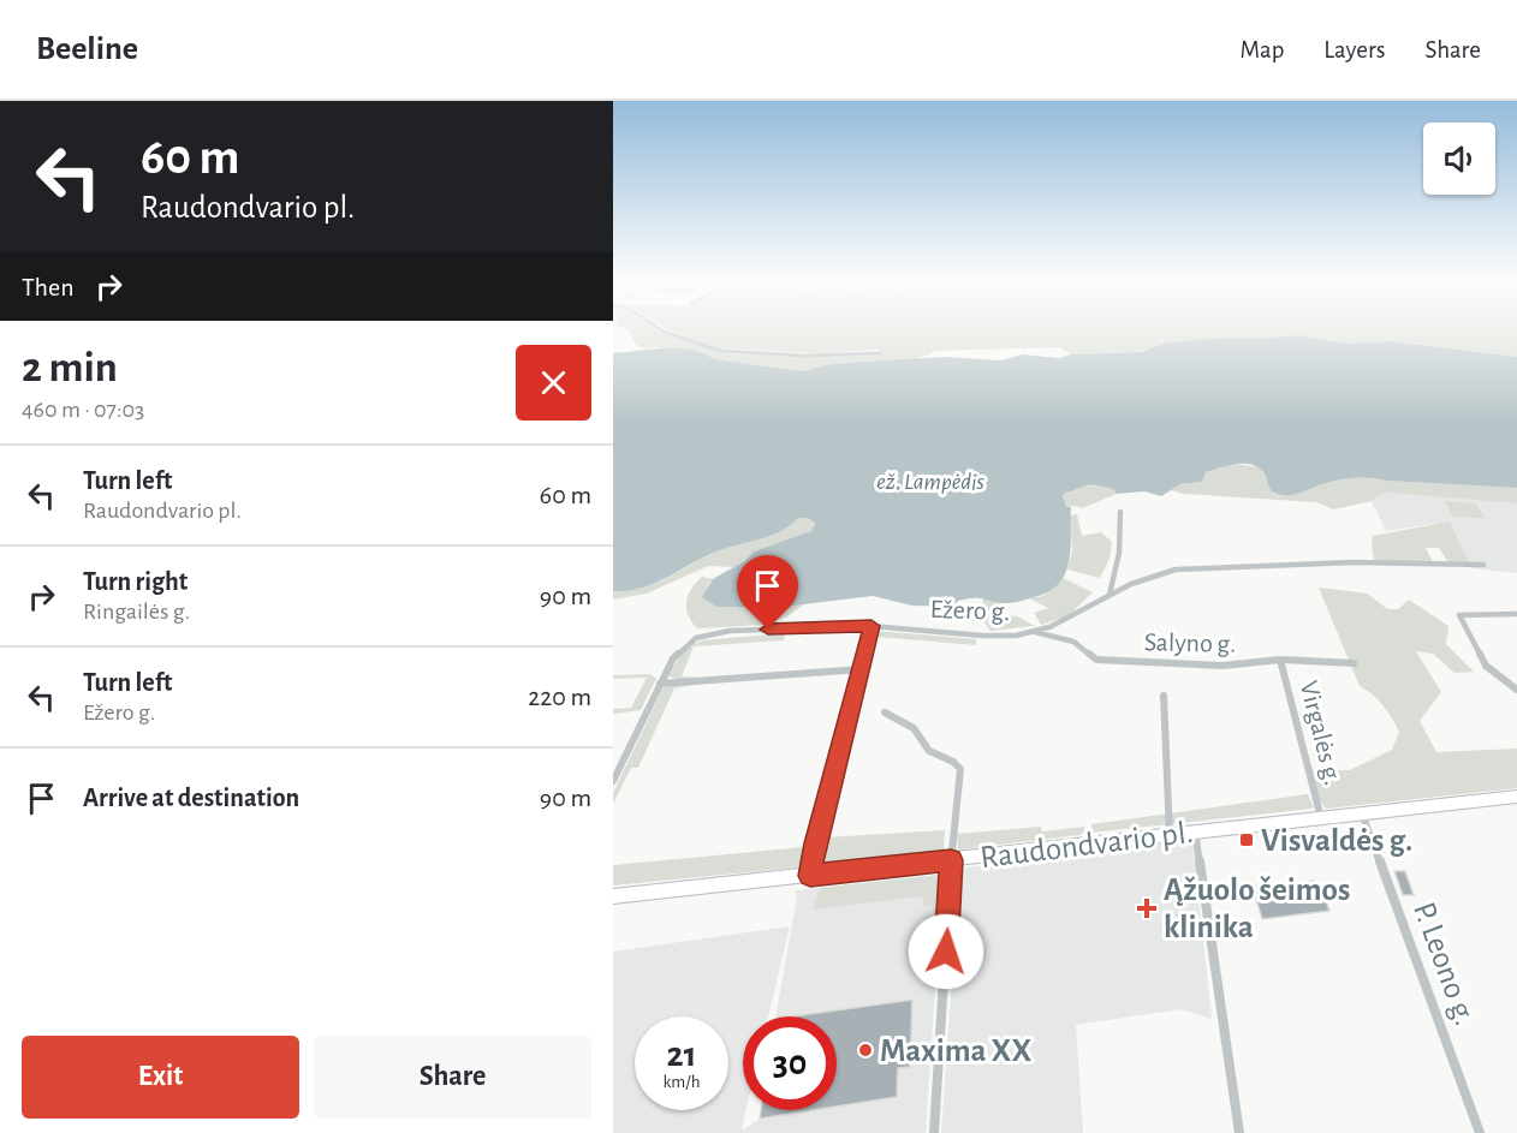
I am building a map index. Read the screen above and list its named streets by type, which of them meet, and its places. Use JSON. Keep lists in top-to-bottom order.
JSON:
{
  "streets": {
    "main road": ["Raudondvario pl."],
    "street": [
      "Ežero g.",
      "Salyno g.",
      "Virgalės g.",
      "P. Leono g."
    ]
  },
  "crossings": [
    ["Ežero g.", "Salyno g."],
    ["Salyno g.", "Virgalės g."],
    ["Virgalės g.", "Raudondvario pl."],
    ["Raudondvario pl.", "P. Leono g."]
  ],
  "water": ["ež. Lampėdis"],
  "places": {
    "transit": ["Visvaldės g."],
    "health": ["Ąžuolo šeimos klinika"],
    "other": ["Maxima XX"]
  },
  "page": {
    "header": "Beeline",
    "nav": ["Map", "Layers", "Share"],
    "turn": ["60 m", "Raudondvario pl."],
    "then": "Then",
    "heading": ["2 min", "460 m · 07:03"],
    "list": [
      {
        "name": "Turn left",
        "note": "Raudondvario pl.",
        "value": "60 m"
      },
      {
        "name": "Turn right",
        "note": "Ringailės g.",
        "value": "90 m"
      },
      {
        "name": "Turn left",
        "note": "Ežero g.",
        "value": "220 m"
      },
      {
        "name": "Arrive at destination",
        "value": "90 m"
      }
    ],
    "speed": "21 km/h",
    "limit": "30",
    "buttons": ["Exit", "Share"]
  }
}
